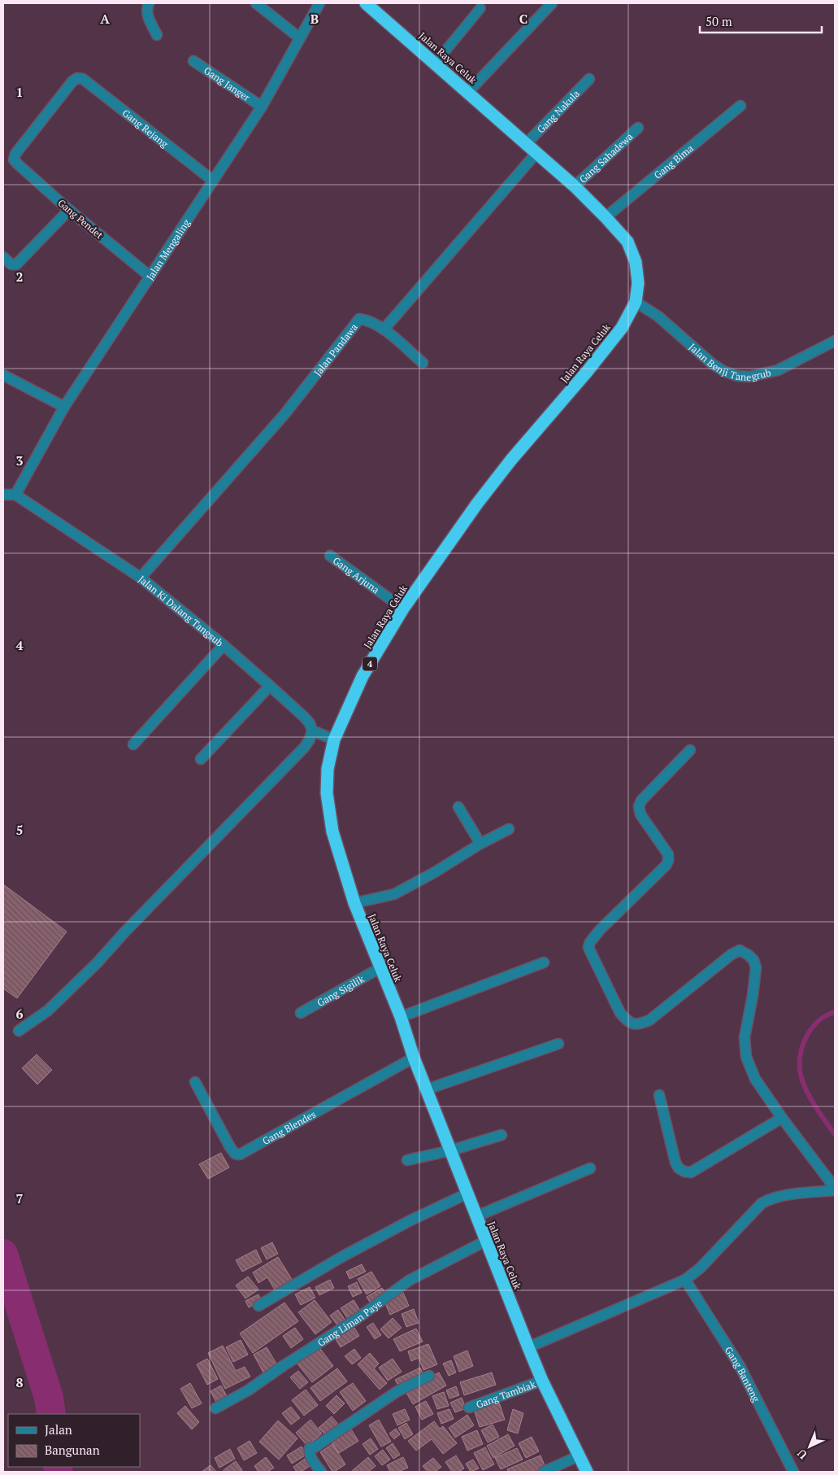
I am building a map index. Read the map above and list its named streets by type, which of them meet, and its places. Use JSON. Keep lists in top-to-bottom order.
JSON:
{
  "streets": {
    "highway": ["Jalan Raya Celuk", "4"],
    "street": [
      "Gang Janger",
      "Gang Nakula",
      "Gang Rejang",
      "Gang Sahadewa",
      "Gang Bima",
      "Gang Pendet",
      "Jalan Mengaling",
      "Jalan Pandawa",
      "Jalan Benji Tanegrub",
      "Gang Arjuna",
      "Jalan Ki Dalang Tangsub",
      "Gang Sigilik",
      "Gang Blendes",
      "Gang Liman Paye",
      "Gang Banteng",
      "Gang Tambiak"
    ]
  },
  "crossings": [
    ["Jalan Raya Celuk", "Gang Nakula"],
    ["Jalan Raya Celuk", "Gang Sahadewa"],
    ["Jalan Raya Celuk", "Gang Bima"],
    ["Jalan Raya Celuk", "Jalan Benji Tanegrub"],
    ["Jalan Raya Celuk", "Gang Arjuna"],
    ["Jalan Raya Celuk", "Gang Sigilik"],
    ["Jalan Raya Celuk", "Gang Blendes"],
    ["Jalan Raya Celuk", "Gang Liman Paye"],
    ["Jalan Raya Celuk", "Gang Tambiak"],
    ["Gang Janger", "Jalan Mengaling"],
    ["Gang Rejang", "Gang Pendet"],
    ["Gang Rejang", "Jalan Mengaling"],
    ["Gang Pendet", "Jalan Mengaling"],
    ["Jalan Mengaling", "Jalan Ki Dalang Tangsub"],
    ["Jalan Pandawa", "Jalan Ki Dalang Tangsub"]
  ],
  "legend": ["Jalan", "Bangunan"],
  "scale_bar": "50 m",
  "north": "bottom left",
  "grid": {
    "columns": ["A", "B", "C"],
    "rows": [
      "1",
      "2",
      "3",
      "4",
      "5",
      "6",
      "7",
      "8"
    ]
  }
}
